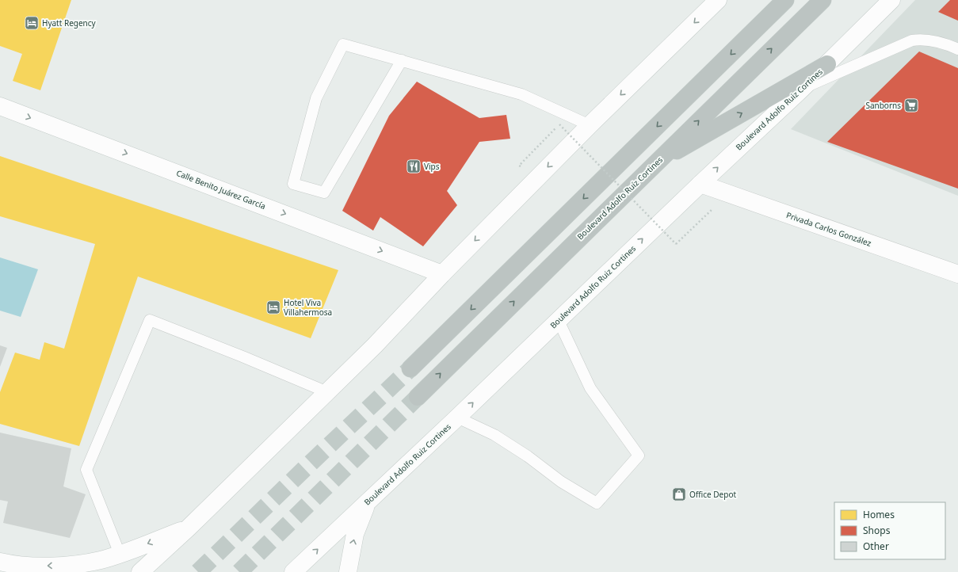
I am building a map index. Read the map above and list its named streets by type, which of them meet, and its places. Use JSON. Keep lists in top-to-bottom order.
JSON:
{
  "streets": {
    "highway": ["Boulevard Adolfo Ruíz Cortines"],
    "main road": ["Boulevard Adolfo Ruiz Cortines", "Calle Benito Juárez García", "Privada Carlos González"]
  },
  "crossings": [
    ["Boulevard Adolfo Ruiz Cortines", "Privada Carlos González"]
  ],
  "one_way": ["Calle Benito Juárez García"],
  "places": {
    "hotel": ["Hyatt Regency", "Hotel Viva Villahermosa"],
    "supermarket": ["Sanborns"],
    "restaurant": ["Vips"],
    "shop": ["Office Depot"]
  },
  "legend": ["Homes", "Shops", "Other"]
}
